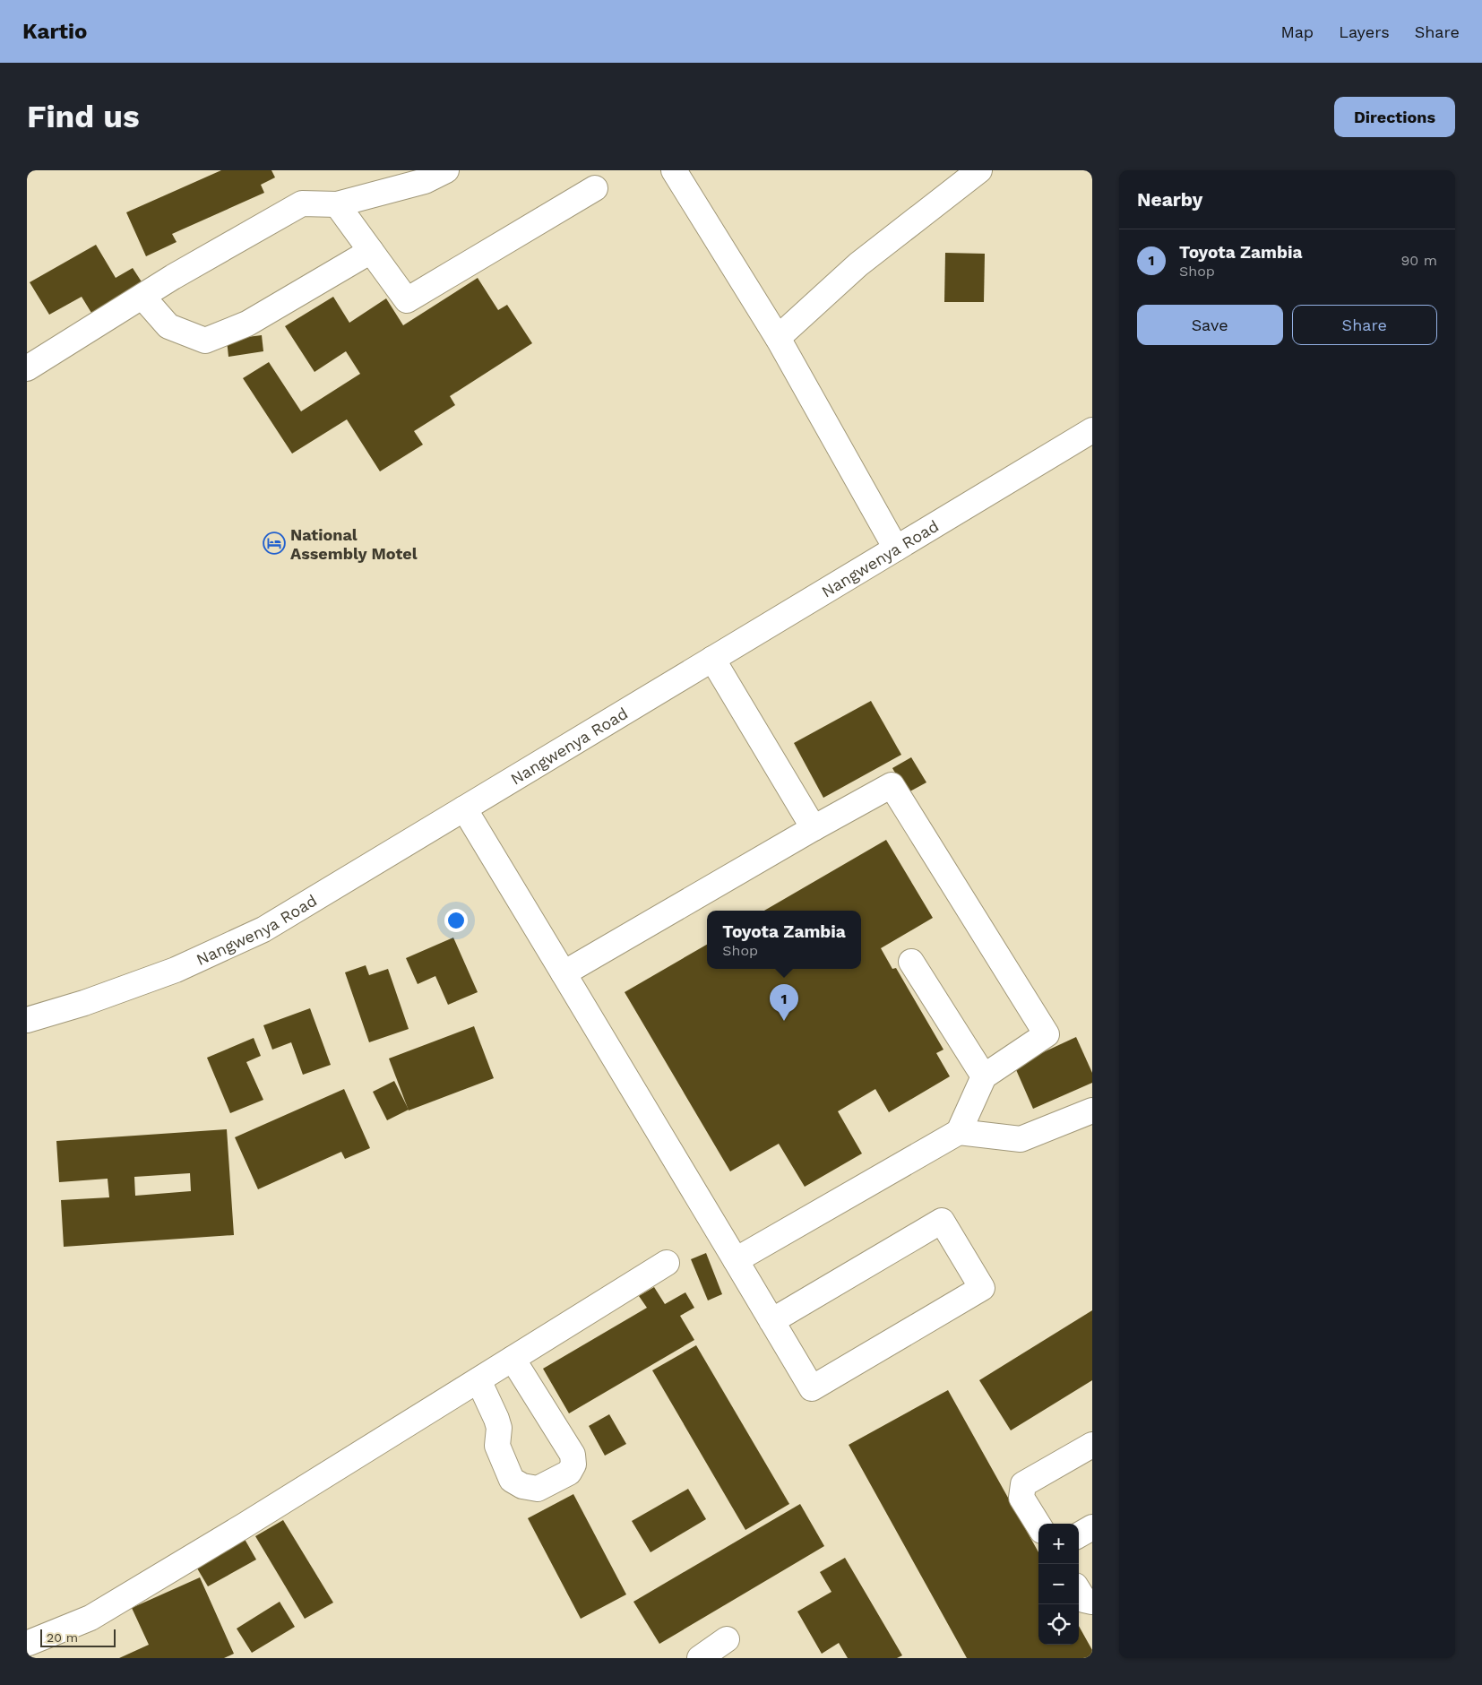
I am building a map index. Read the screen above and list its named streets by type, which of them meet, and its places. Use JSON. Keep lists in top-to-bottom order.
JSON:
{
  "streets": {
    "main road": ["Nangwenya Road"]
  },
  "places": {
    "hotel": ["National Assembly Motel"]
  },
  "scale_bar": "20 m",
  "page": {
    "header": "Kartio",
    "nav": ["Map", "Layers", "Share"],
    "buttons": [
      "Directions",
      ["Save", "Share"]
    ],
    "title": "Find us",
    "heading": "Nearby",
    "list": [
      {
        "mark": "1",
        "name": "Toyota Zambia",
        "note": "Shop",
        "value": "90 m"
      }
    ],
    "popup": ["Toyota Zambia", "Shop"],
    "pins": "1",
    "map_buttons": ["+", "−"],
    "scale": "20 m"
  }
}
